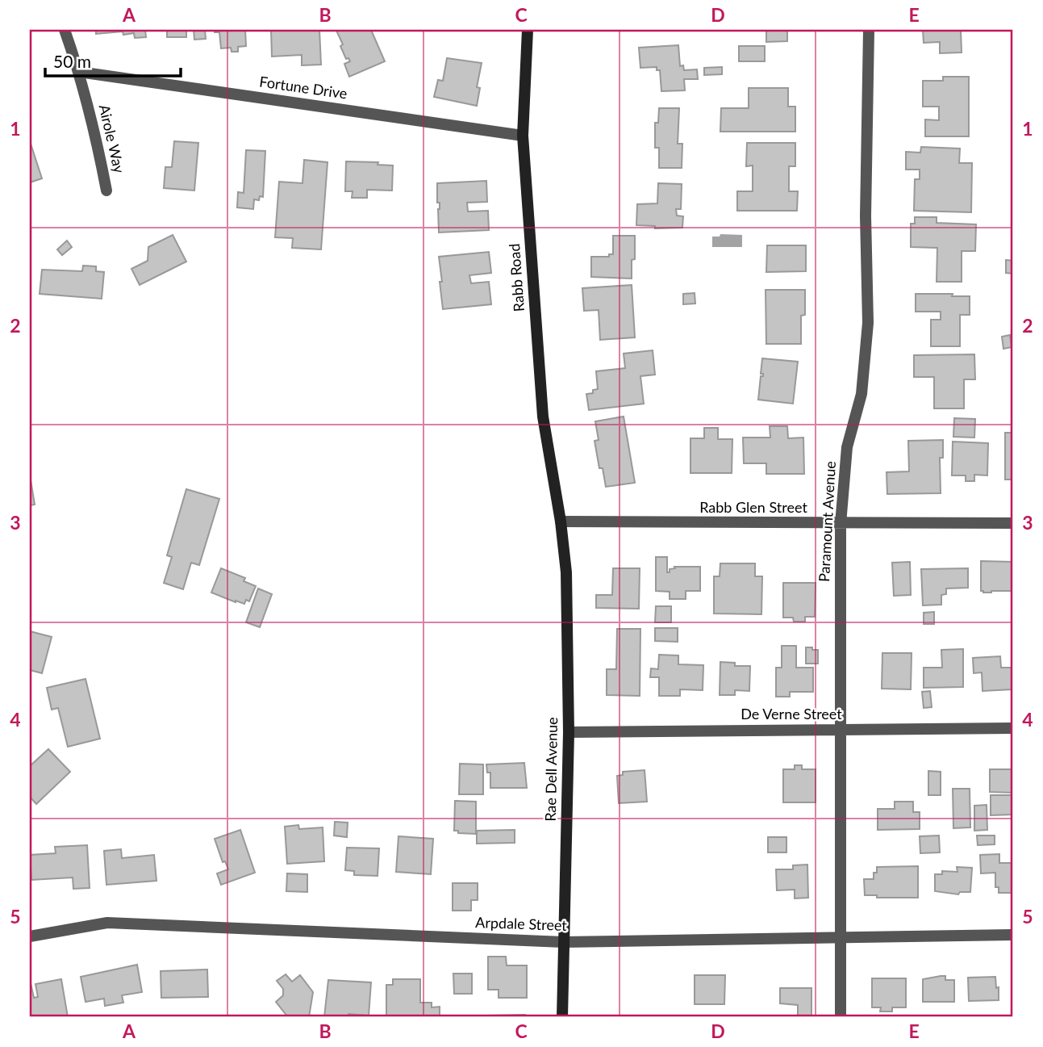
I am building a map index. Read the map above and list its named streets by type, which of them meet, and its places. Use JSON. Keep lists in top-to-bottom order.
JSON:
{
  "streets": {
    "street": [
      "Fortune Drive",
      "Airole Way",
      "Rabb Road",
      "Rabb Glen Street",
      "Paramount Avenue",
      "De Verne Street",
      "Rae Dell Avenue",
      "Arpdale Street"
    ]
  },
  "crossings": [
    ["Fortune Drive", "Airole Way"],
    ["Fortune Drive", "Rabb Road"],
    ["Rabb Road", "Rabb Glen Street"],
    ["Rabb Road", "Rae Dell Avenue"],
    ["Rabb Glen Street", "Paramount Avenue"],
    ["Rabb Glen Street", "Rae Dell Avenue"],
    ["Paramount Avenue", "De Verne Street"],
    ["Paramount Avenue", "Arpdale Street"],
    ["De Verne Street", "Rae Dell Avenue"],
    ["Rae Dell Avenue", "Arpdale Street"]
  ],
  "scale_bar": "50 m",
  "grid": {
    "columns": [
      "A",
      "B",
      "C",
      "D",
      "E"
    ],
    "rows": [
      "1",
      "2",
      "3",
      "4",
      "5"
    ]
  }
}
